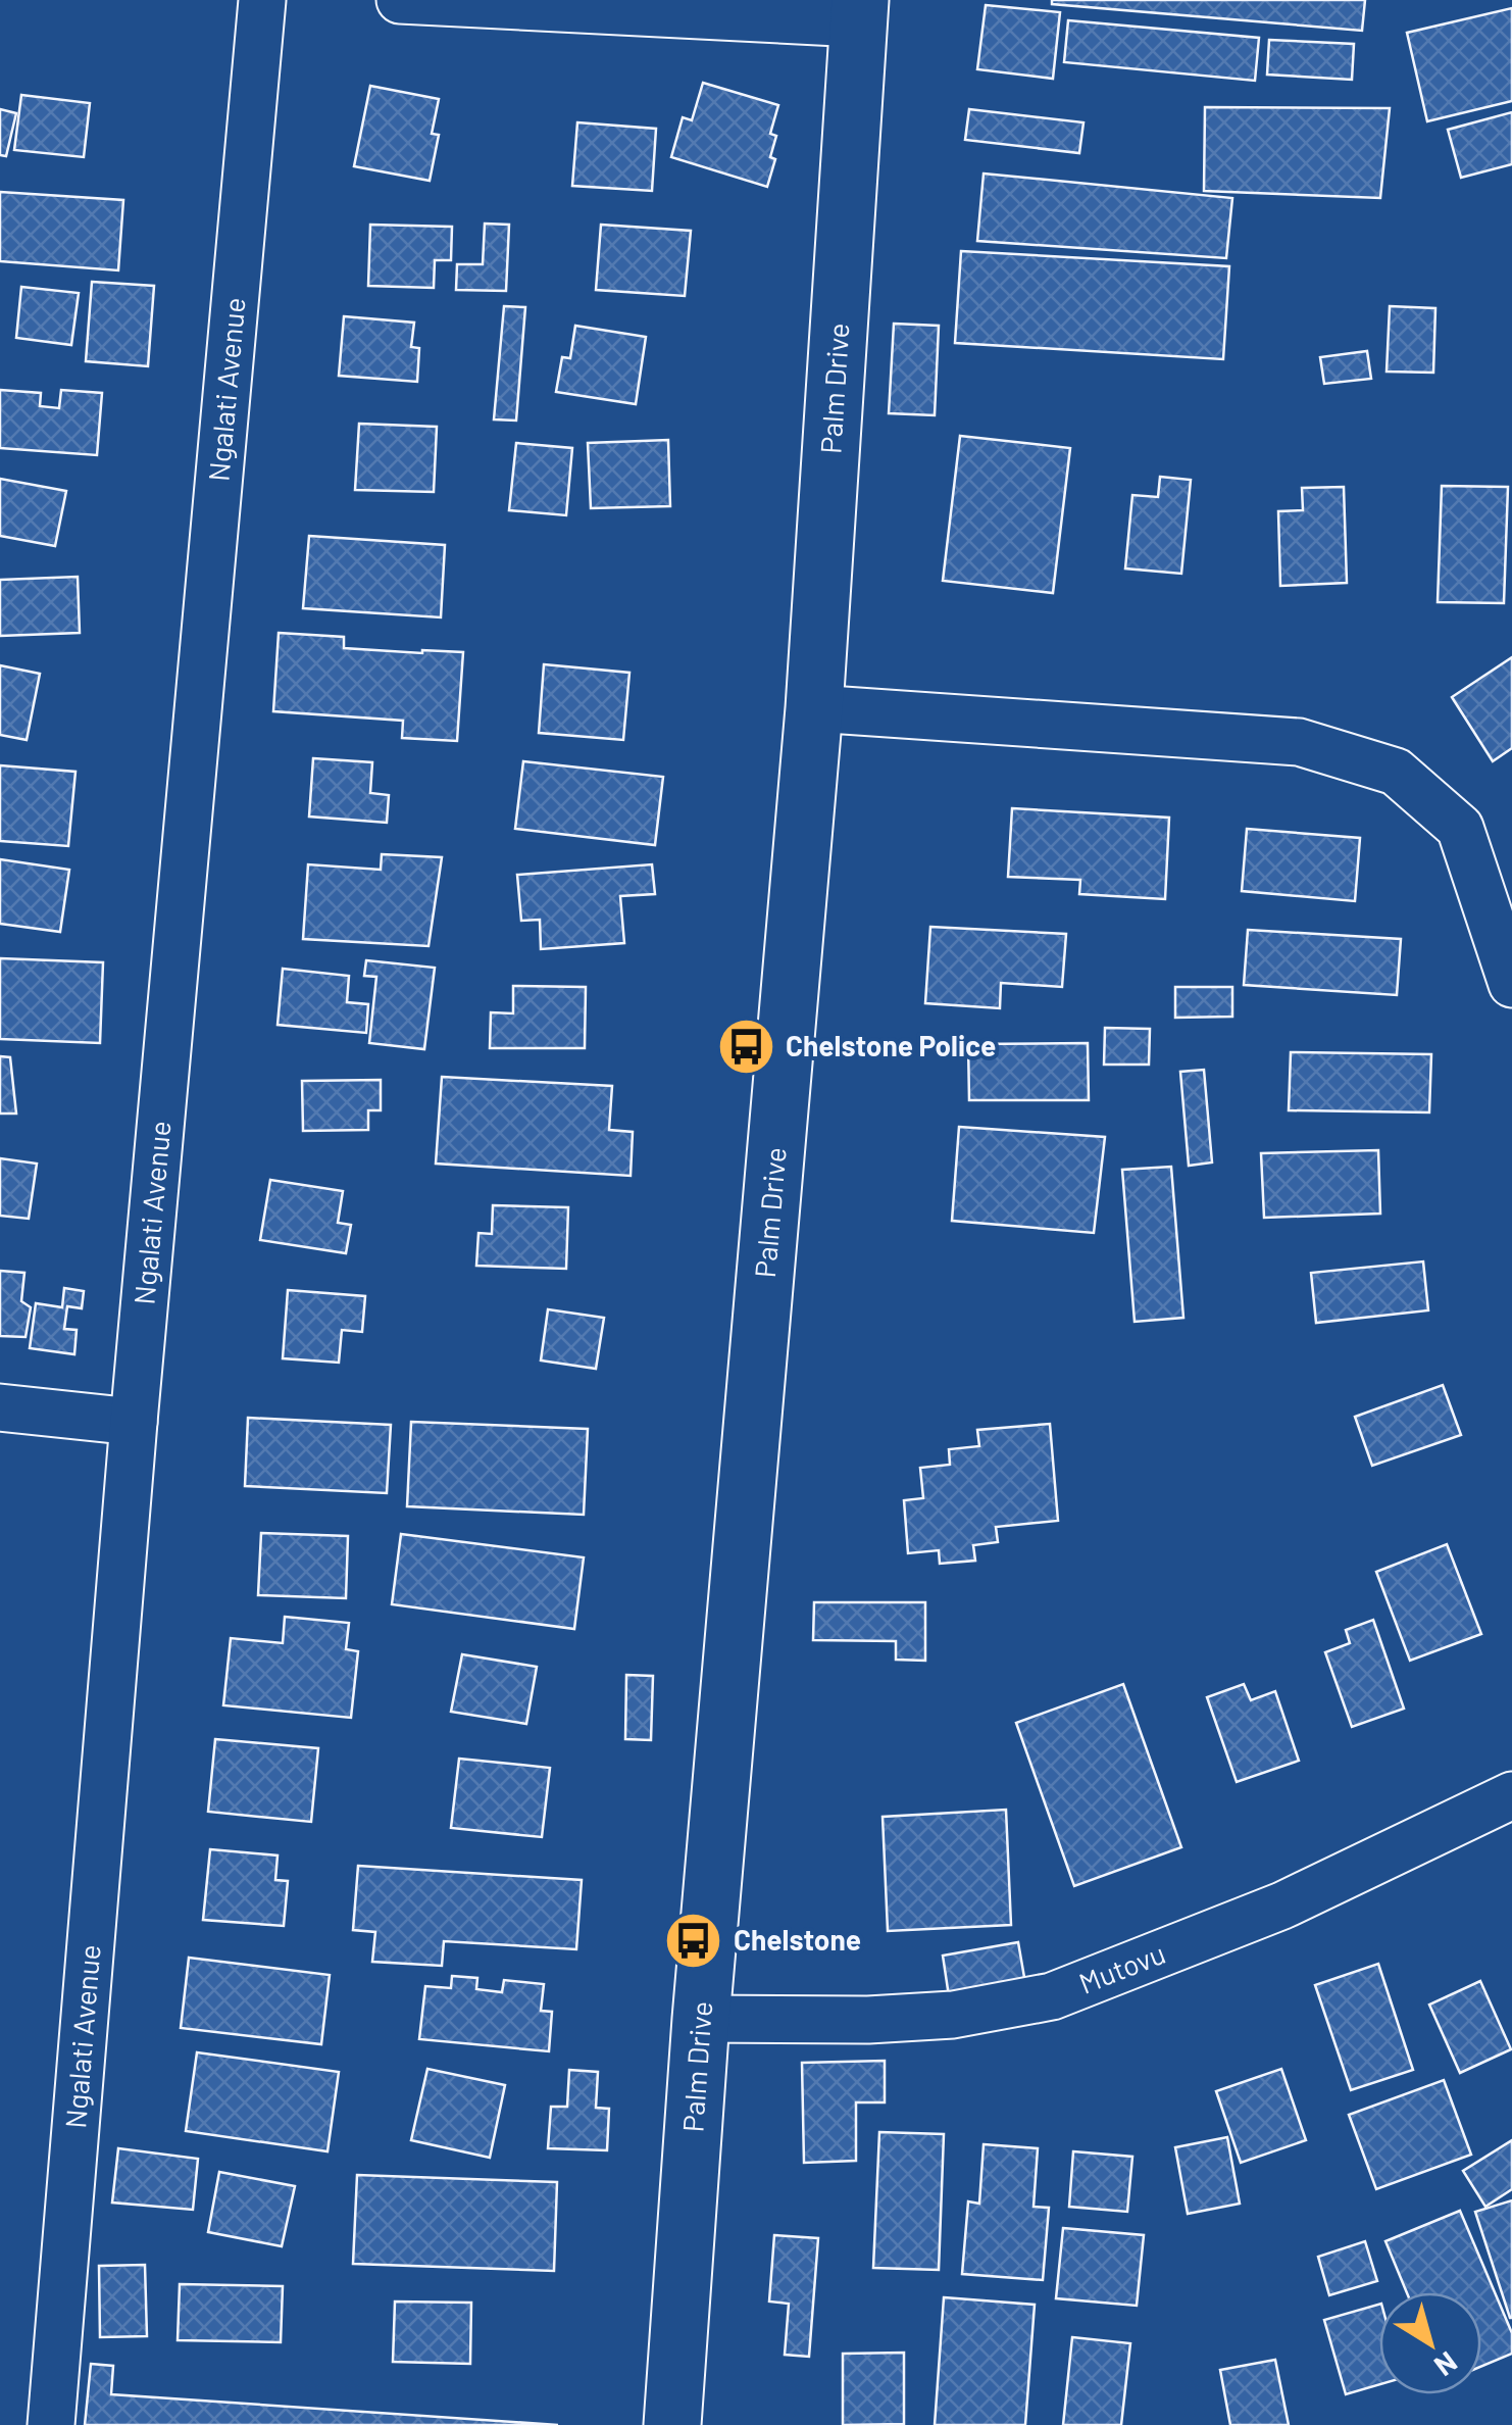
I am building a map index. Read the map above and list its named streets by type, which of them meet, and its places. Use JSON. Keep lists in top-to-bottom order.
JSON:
{
  "streets": {
    "street": ["Ngalati Avenue", "Palm Drive", "Mutovu"]
  },
  "crossings": [
    ["Palm Drive", "Mutovu"]
  ],
  "places": {
    "bus stop": ["Chelstone Police", "Chelstone"]
  },
  "north": "bottom right"
}
